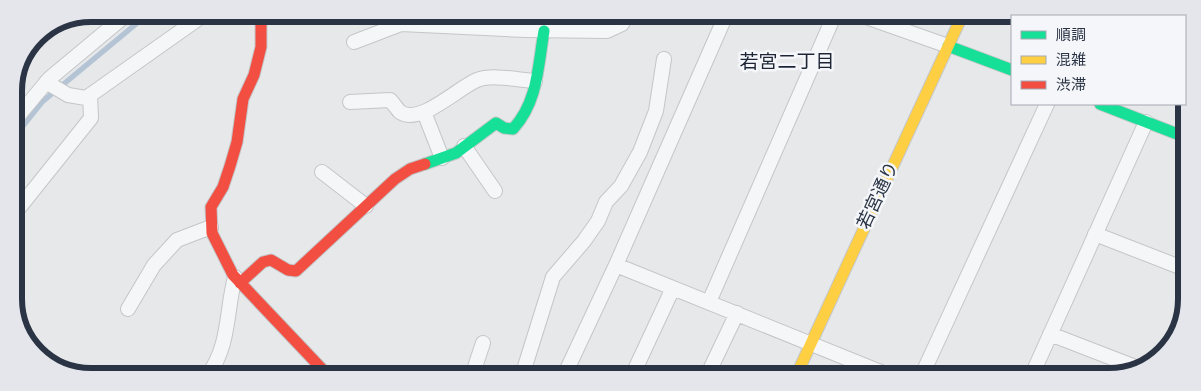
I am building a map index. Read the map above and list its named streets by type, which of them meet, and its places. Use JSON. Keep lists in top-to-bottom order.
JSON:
{
  "streets": {
    "street": ["若宮通り"]
  },
  "districts": ["若宮二丁目"],
  "legend": ["順調", "混雑", "渋滞"]
}
